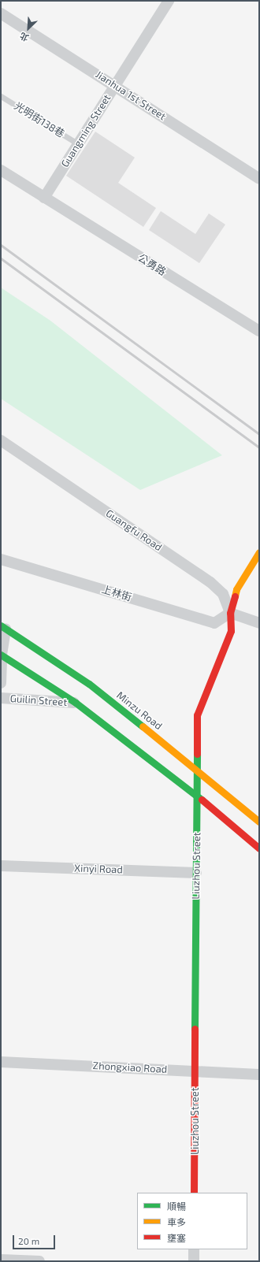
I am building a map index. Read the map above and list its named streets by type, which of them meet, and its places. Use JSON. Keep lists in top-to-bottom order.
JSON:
{
  "streets": {
    "street": [
      "Jianhua 1st Street",
      "Guangming Street",
      "公勇路",
      "Guangfu Road",
      "上林街",
      "Guilin Street",
      "Minzu Road",
      "Liuzhou Street",
      "Xinyi Road",
      "Zhongxiao Road"
    ],
    "lane": ["光明街138巷"]
  },
  "crossings": [
    ["Jianhua 1st Street", "Guangming Street"],
    ["光明街138巷", "Guangming Street"],
    ["Guangming Street", "公勇路"],
    ["Guangfu Road", "上林街"],
    ["Guangfu Road", "Liuzhou Street"],
    ["上林街", "Liuzhou Street"],
    ["Minzu Road", "Liuzhou Street"],
    ["Liuzhou Street", "Xinyi Road"],
    ["Liuzhou Street", "Zhongxiao Road"]
  ],
  "legend": ["順暢", "車多", "壅塞"],
  "scale_bar": "20 m",
  "north": "bottom left"
}
